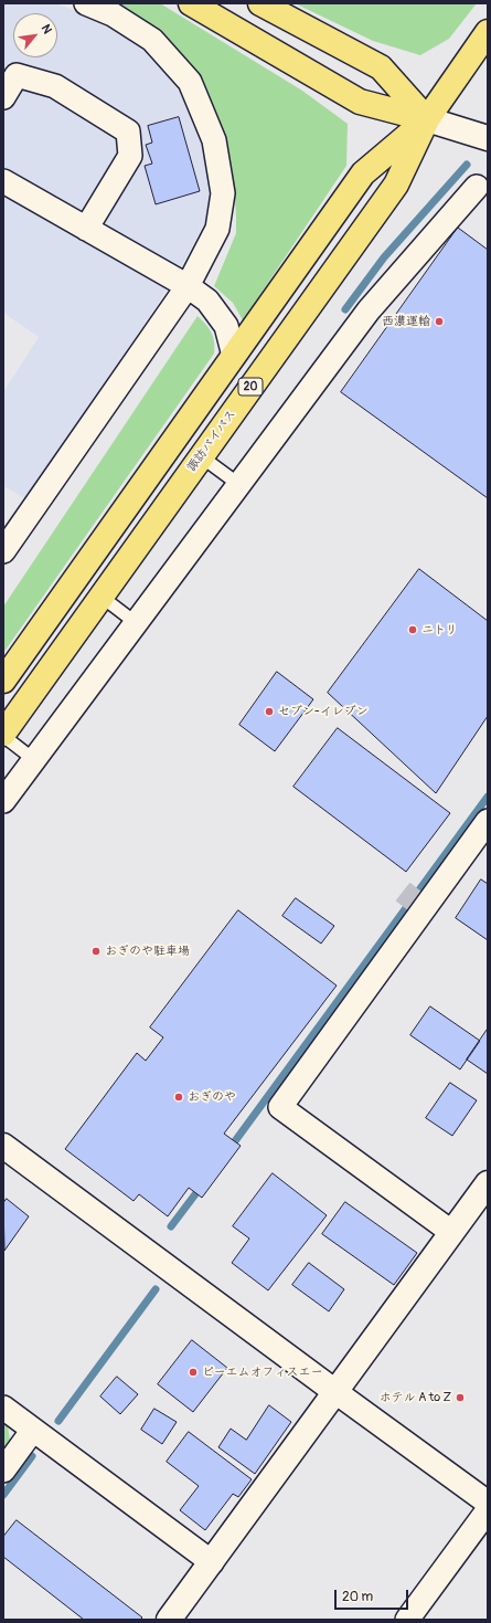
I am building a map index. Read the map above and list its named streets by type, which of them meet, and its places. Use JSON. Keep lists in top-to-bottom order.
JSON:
{
  "streets": {
    "highway": ["20", "諏訪バイパス"]
  },
  "places": [
    "西濃運輸",
    "ニトリ",
    "セブン-イレブン",
    "おぎのや駐車場",
    "おぎのや",
    "ピーエムオフィスエー",
    "ホテル A to Z"
  ],
  "scale_bar": "20 m",
  "north": "top right"
}
